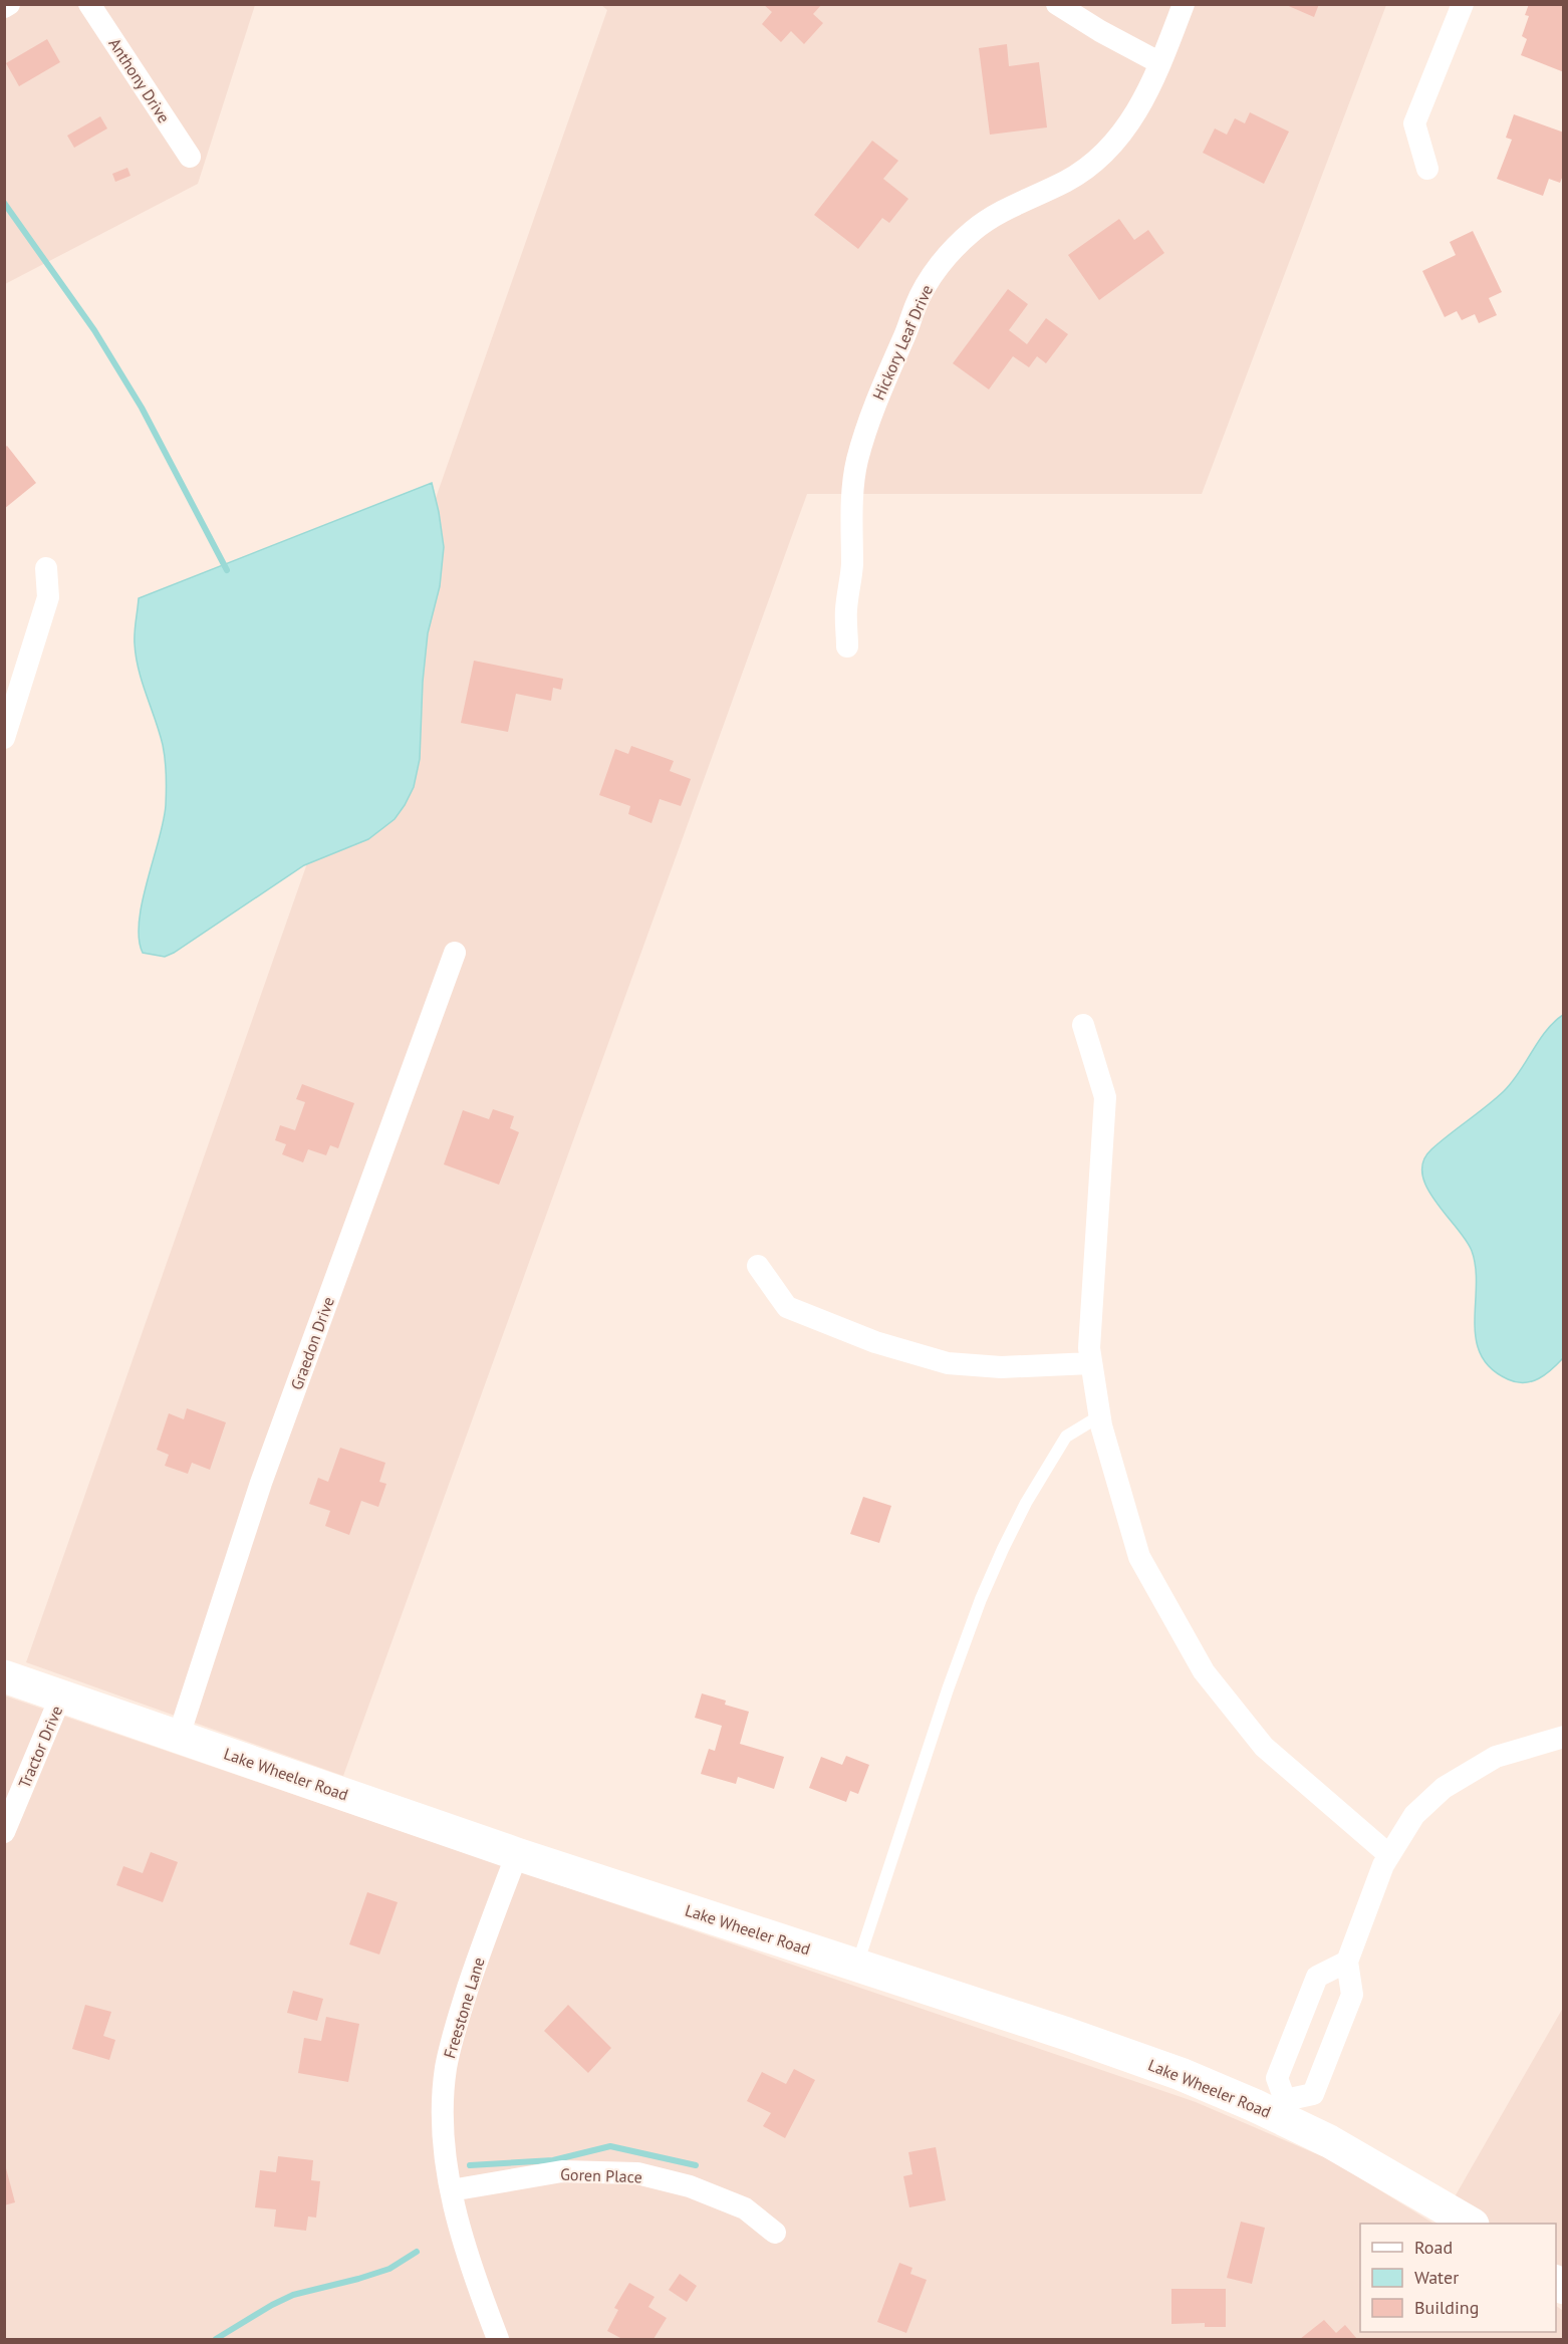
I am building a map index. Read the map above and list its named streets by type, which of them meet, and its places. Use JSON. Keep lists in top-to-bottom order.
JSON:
{
  "streets": {
    "street": [
      "Anthony Drive",
      "Hickory Leaf Drive",
      "Graedon Drive",
      "Tractor Drive",
      "Lake Wheeler Road",
      "Freestone Lane",
      "Goren Place"
    ]
  },
  "crossings": [
    ["Graedon Drive", "Lake Wheeler Road"],
    ["Tractor Drive", "Lake Wheeler Road"],
    ["Lake Wheeler Road", "Freestone Lane"],
    ["Freestone Lane", "Goren Place"]
  ],
  "legend": ["Road", "Water", "Building"]
}
